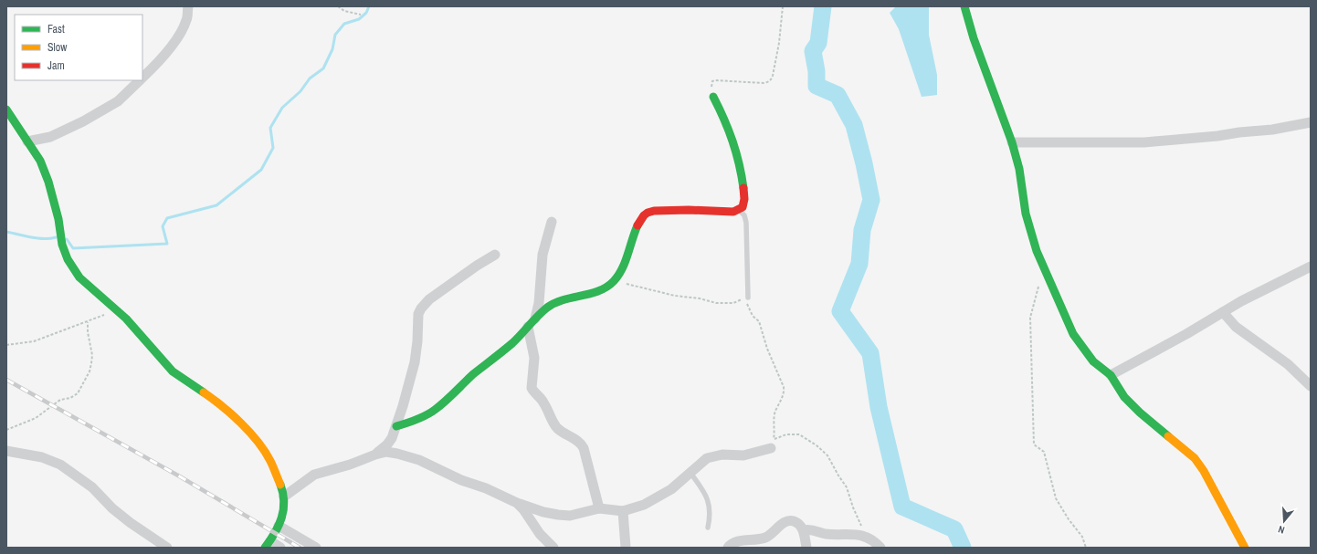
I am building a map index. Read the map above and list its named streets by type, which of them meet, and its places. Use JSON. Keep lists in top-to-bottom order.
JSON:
{
  "legend": ["Fast", "Slow", "Jam"],
  "north": "bottom"
}
